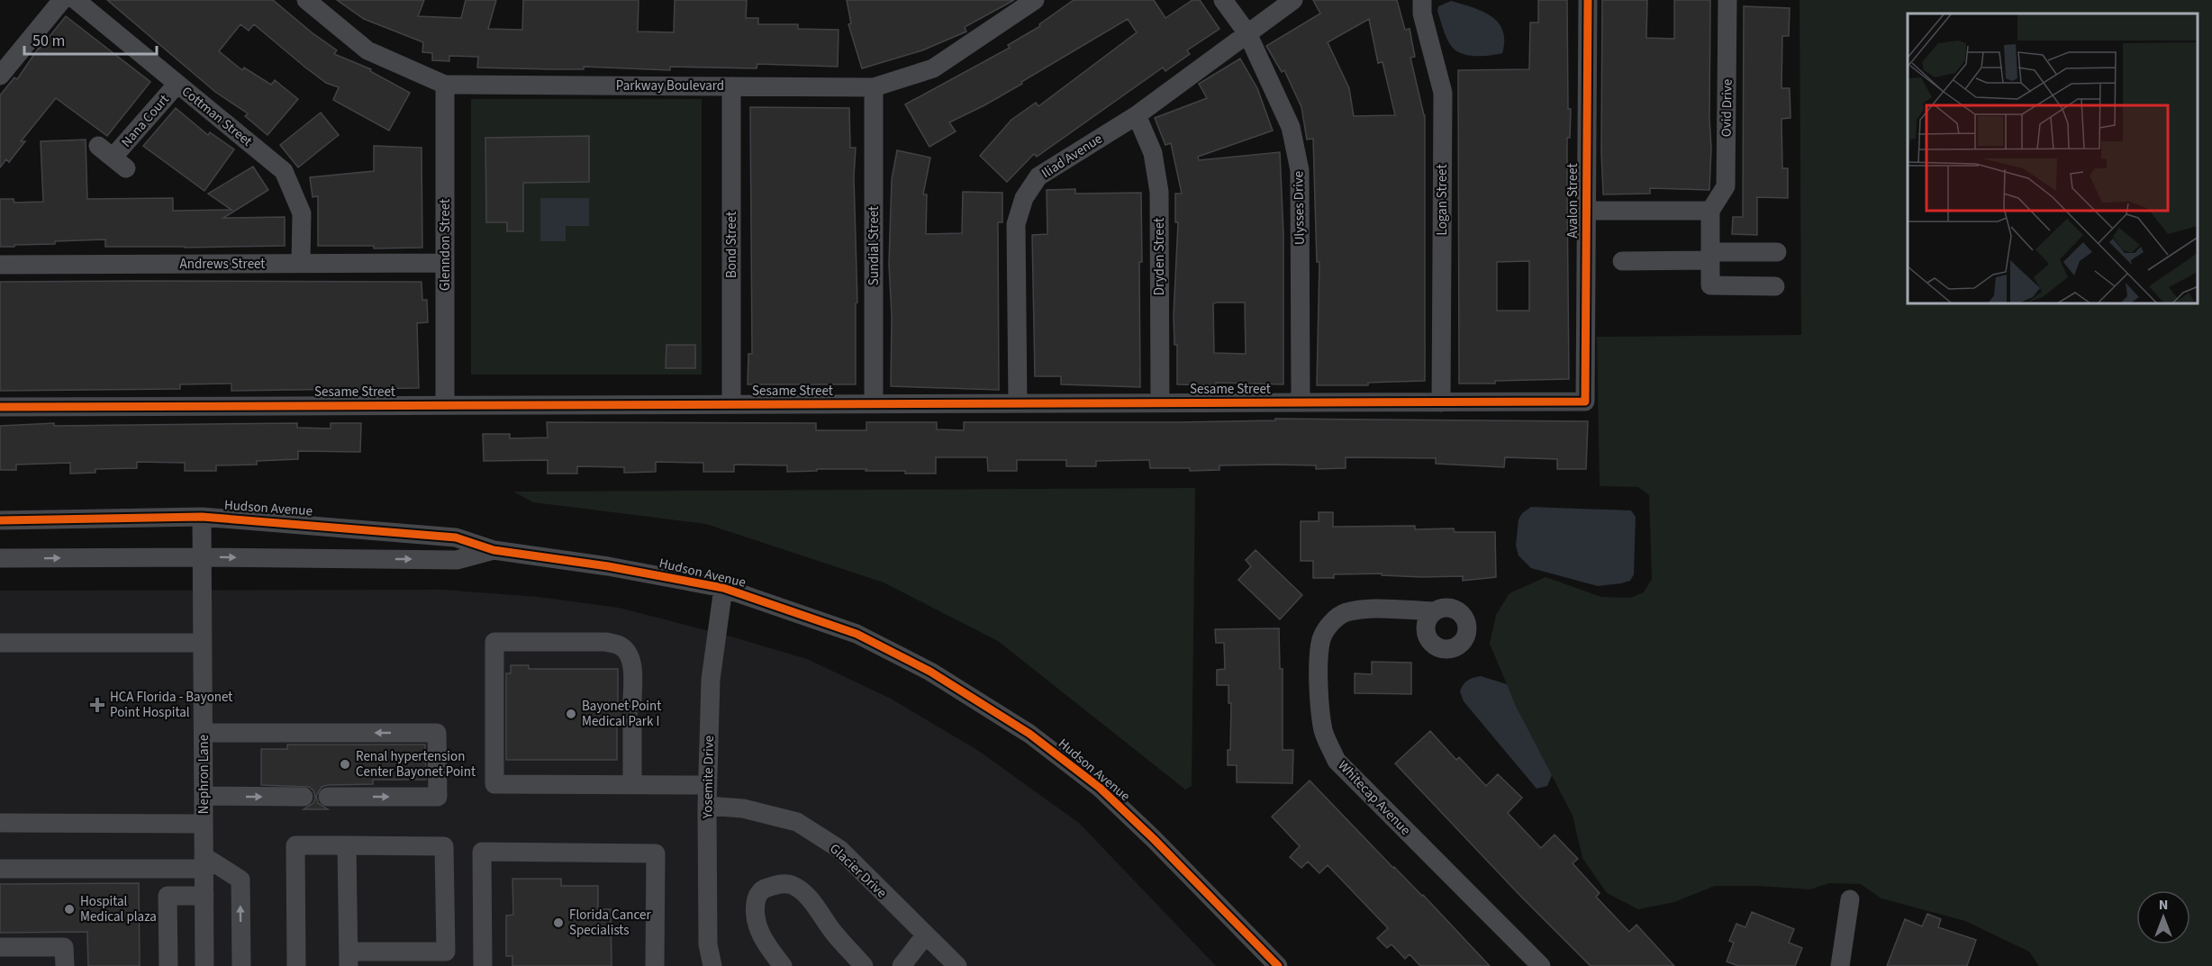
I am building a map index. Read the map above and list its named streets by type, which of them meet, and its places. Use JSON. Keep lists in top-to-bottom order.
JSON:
{
  "streets": {
    "street": [
      "Parkway Boulevard",
      "Ovid Drive",
      "Cottman Street",
      "Nana Court",
      "Iliad Avenue",
      "Logan Street",
      "Avalon Street",
      "Ulysses Drive",
      "Glenndon Street",
      "Bond Street",
      "Sundial Street",
      "Dryden Street",
      "Andrews Street",
      "Sesame Street",
      "Hudson Avenue",
      "Nephron Lane",
      "Yosemite Drive",
      "Whitecap Avenue",
      "Glacier Drive"
    ]
  },
  "crossings": [
    ["Parkway Boulevard", "Glenndon Street"],
    ["Parkway Boulevard", "Bond Street"],
    ["Parkway Boulevard", "Sundial Street"],
    ["Cottman Street", "Nana Court"],
    ["Cottman Street", "Andrews Street"],
    ["Iliad Avenue", "Ulysses Drive"],
    ["Iliad Avenue", "Dryden Street"],
    ["Iliad Avenue", "Sesame Street"],
    ["Logan Street", "Sesame Street"],
    ["Avalon Street", "Sesame Street"],
    ["Ulysses Drive", "Sesame Street"],
    ["Glenndon Street", "Andrews Street"],
    ["Glenndon Street", "Sesame Street"],
    ["Bond Street", "Sesame Street"],
    ["Sundial Street", "Sesame Street"],
    ["Dryden Street", "Sesame Street"],
    ["Hudson Avenue", "Nephron Lane"],
    ["Hudson Avenue", "Yosemite Drive"],
    ["Yosemite Drive", "Glacier Drive"]
  ],
  "places": {
    "health": ["HCA Florida - Bayonet Point Hospital"],
    "other": [
      "Bayonet Point Medical Park I",
      "Renal hypertension Center Bayonet Point",
      "Hospital Medical plaza",
      "Florida Cancer Specialists"
    ]
  },
  "scale_bar": "50 m",
  "north": "top"
}
